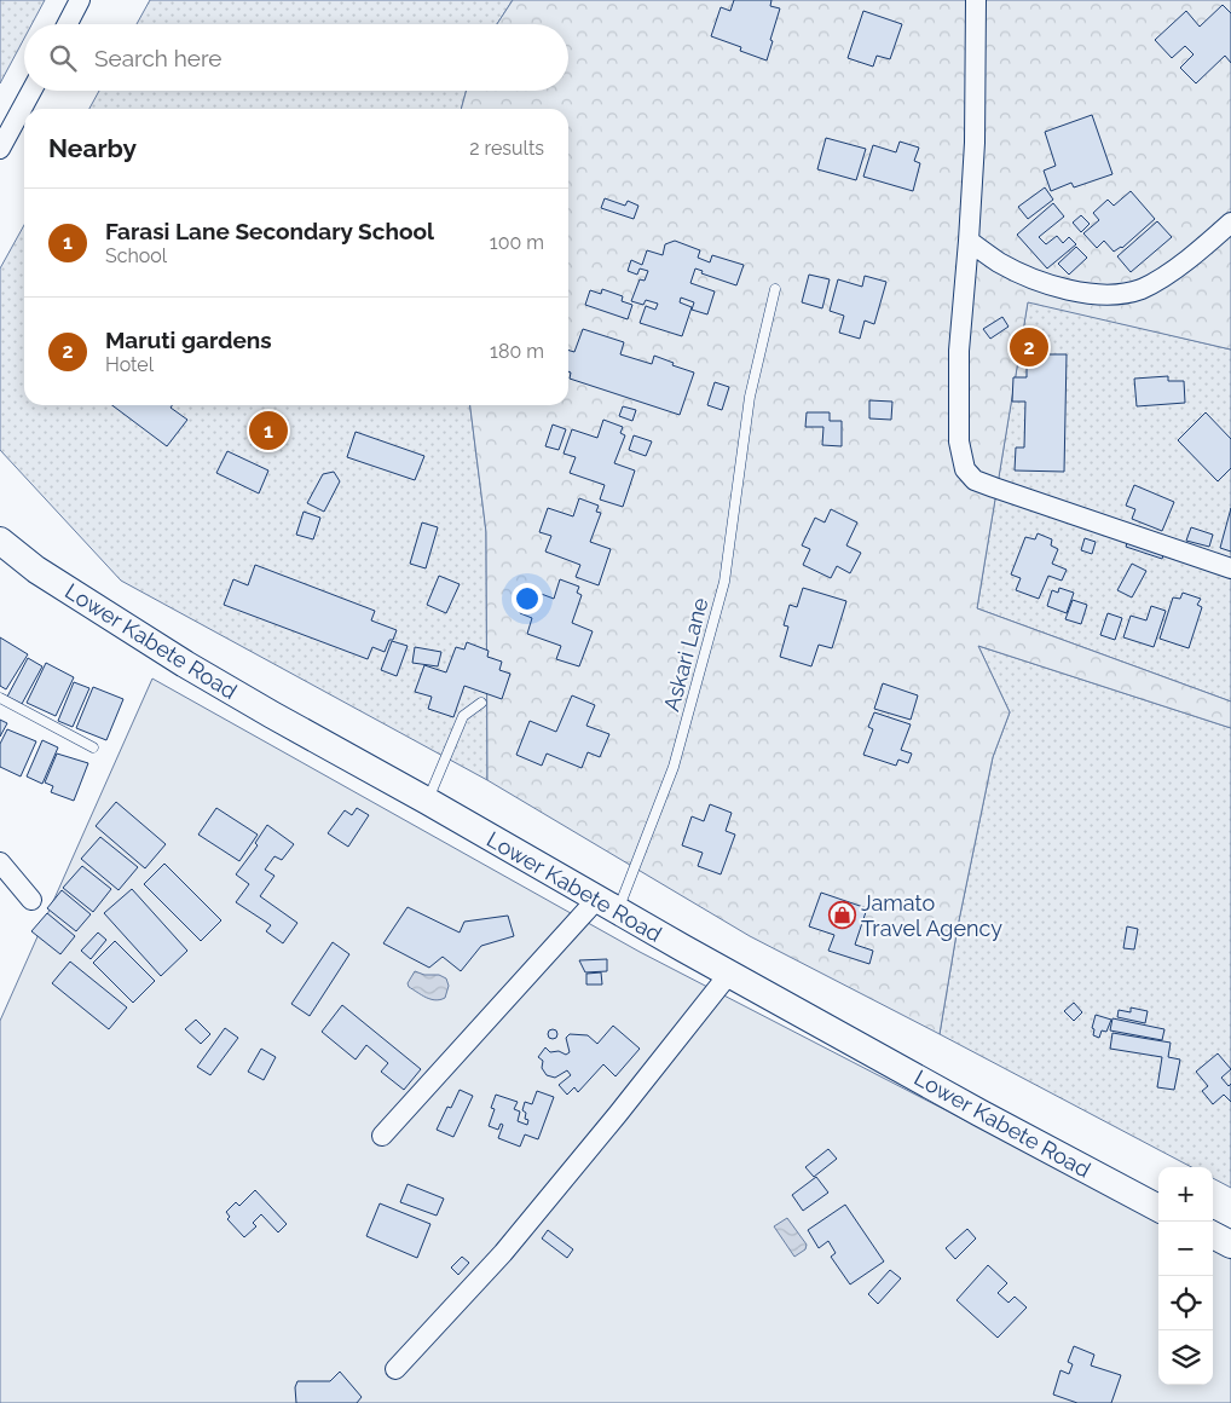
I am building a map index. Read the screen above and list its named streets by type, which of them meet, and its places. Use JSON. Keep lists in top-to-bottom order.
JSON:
{
  "streets": {
    "main road": ["Lower Kabete Road"],
    "lane": ["Askari Lane"]
  },
  "crossings": [
    ["Lower Kabete Road", "Askari Lane"]
  ],
  "places": {
    "shop": ["Jamato Travel Agency"]
  },
  "page": {
    "search": "Search here",
    "heading": ["Nearby", "2 results"],
    "list": [
      {
        "mark": "1",
        "name": "Farasi Lane Secondary School",
        "note": "School",
        "value": "100 m"
      },
      {
        "mark": "2",
        "name": "Maruti gardens",
        "note": "Hotel",
        "value": "180 m"
      }
    ],
    "pins": ["2", "1"],
    "map_buttons": ["+", "−"]
  }
}
